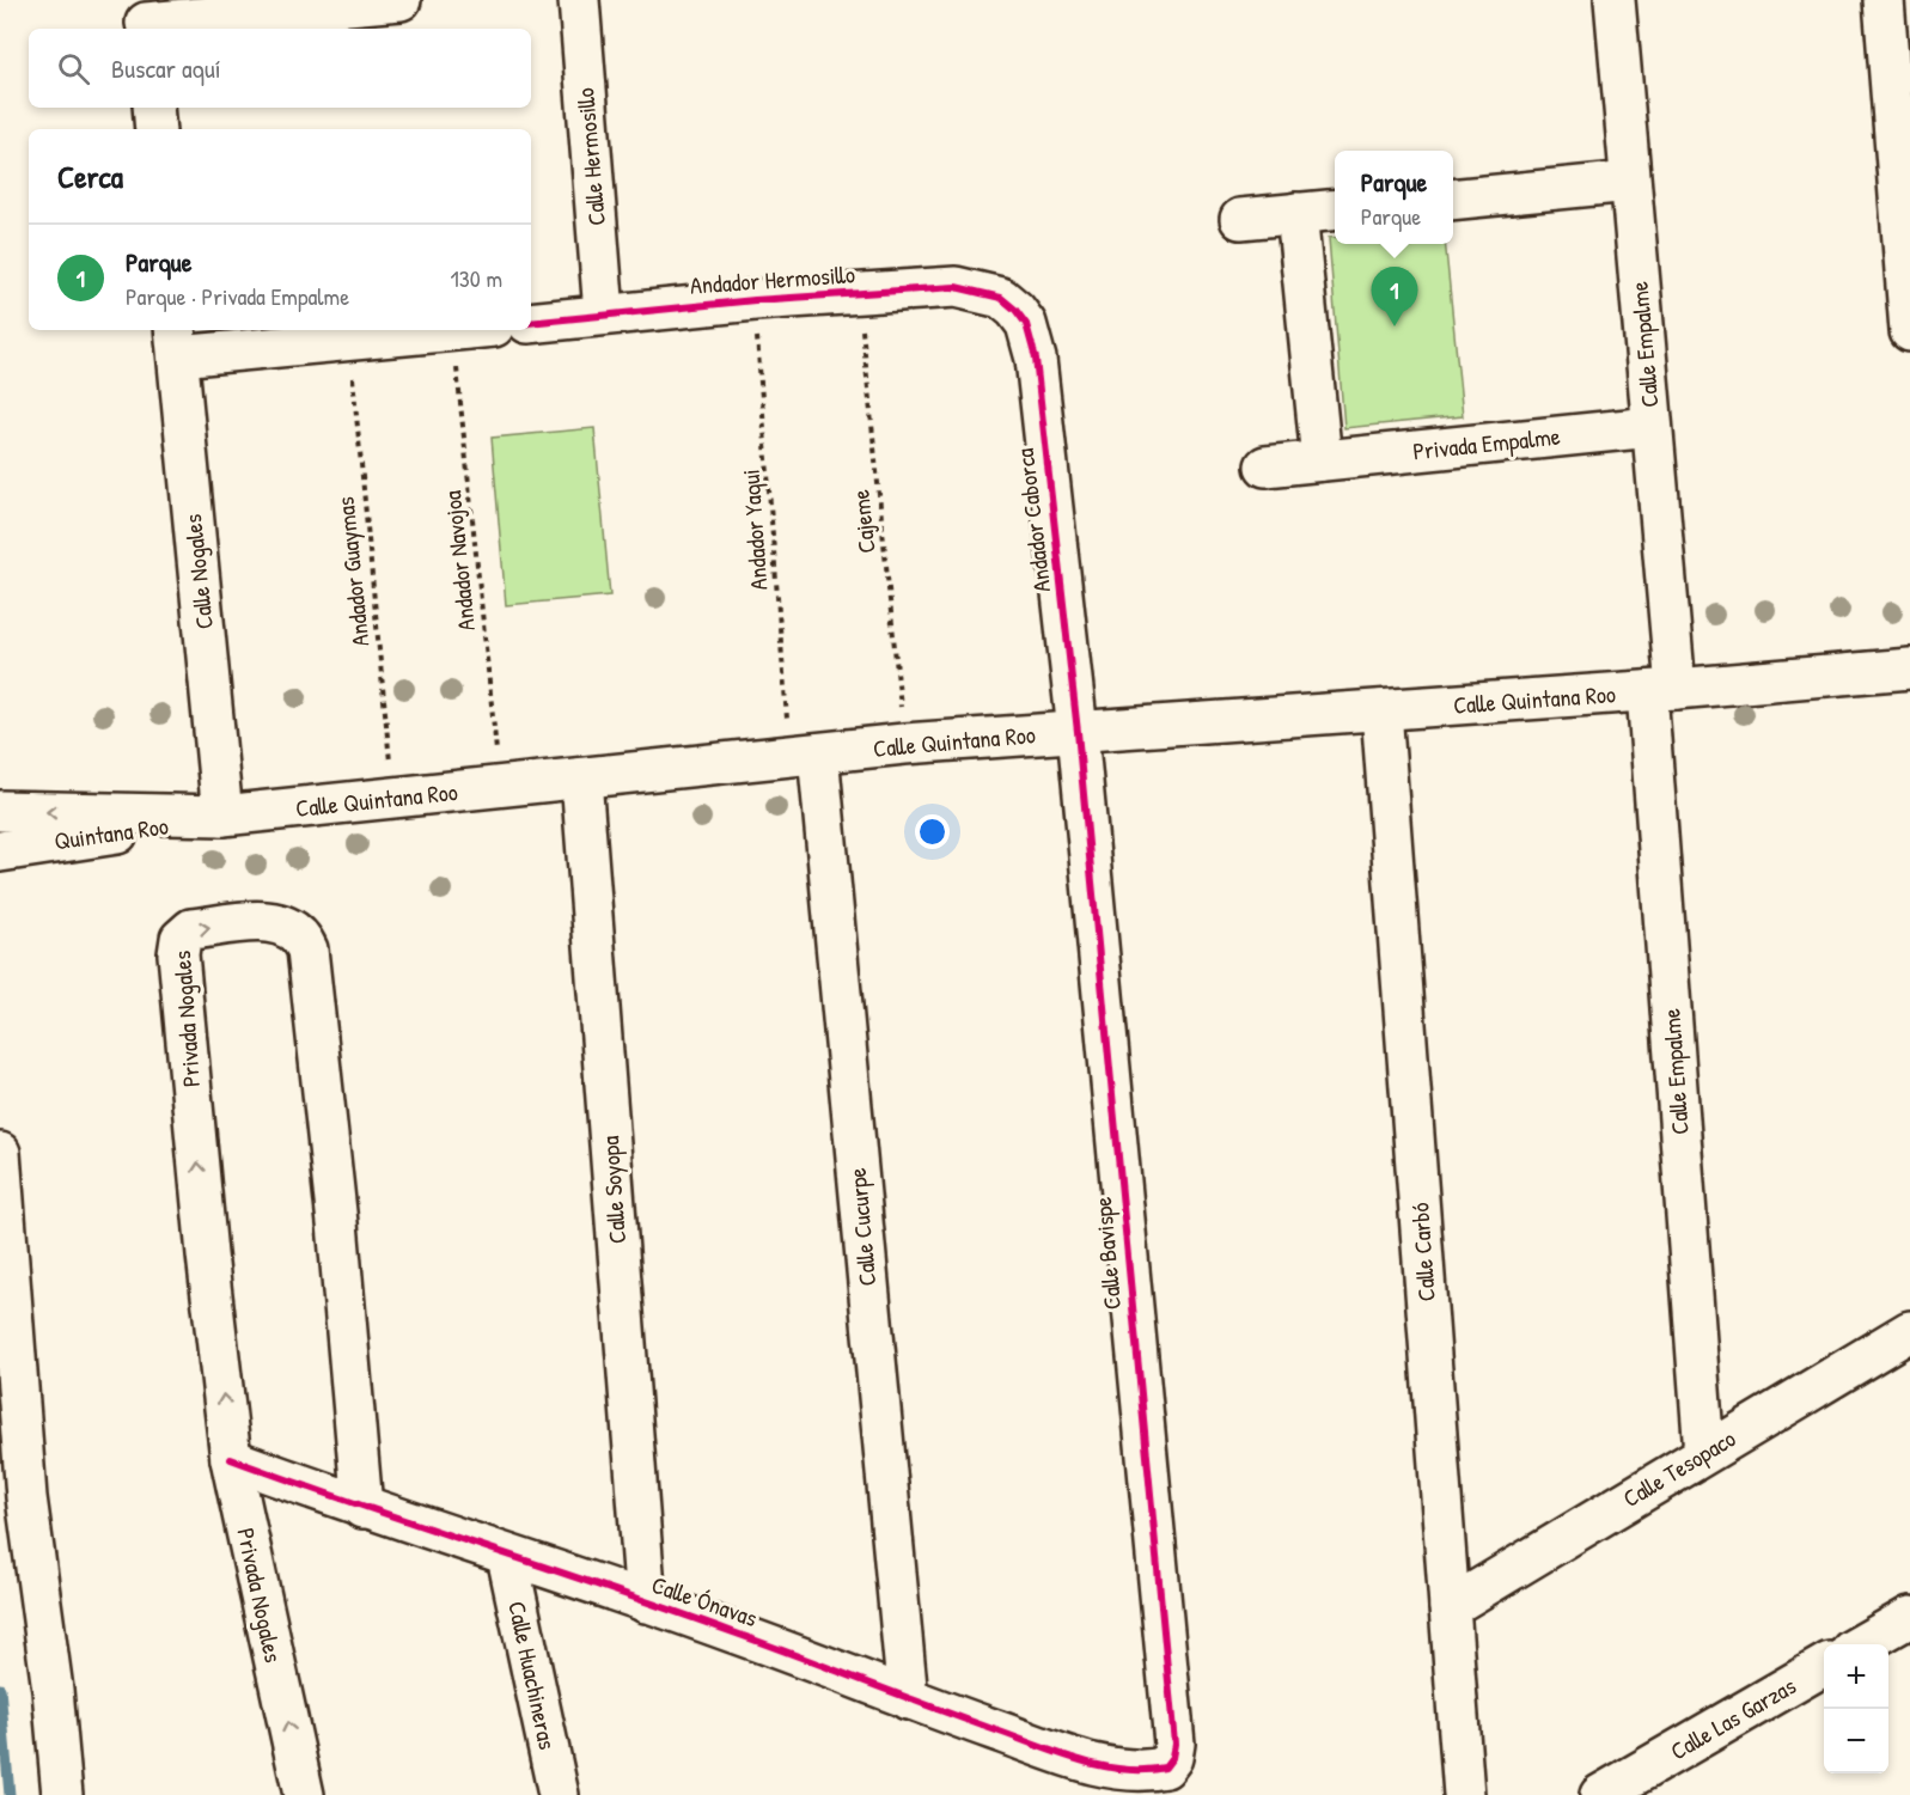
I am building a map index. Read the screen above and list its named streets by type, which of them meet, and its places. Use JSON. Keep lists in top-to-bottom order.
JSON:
{
  "streets": {
    "street": [
      "Calle Hermosillo",
      "Andador Hermosillo",
      "Calle Empalme",
      "Privada Empalme",
      "Andador Caborca",
      "Calle Nogales",
      "Calle Quintana Roo",
      "Quintana Roo",
      "Privada Nogales",
      "Calle Soyopa",
      "Calle Cucurpe",
      "Calle Carbó",
      "Calle Bavispe",
      "Calle Tesopaco",
      "Calle Ónavas",
      "Calle Huachineras",
      "Calle Las Garzas"
    ],
    "path": [
      "Cajeme",
      "Andador Yaqui",
      "Andador Navojoa",
      "Andador Guaymas"
    ]
  },
  "crossings": [
    ["Calle Hermosillo", "Andador Hermosillo"],
    ["Andador Hermosillo", "Andador Caborca"],
    ["Andador Hermosillo", "Cajeme"],
    ["Andador Hermosillo", "Andador Yaqui"],
    ["Calle Empalme", "Privada Empalme"],
    ["Calle Empalme", "Calle Quintana Roo"],
    ["Calle Empalme", "Calle Tesopaco"],
    ["Andador Caborca", "Calle Quintana Roo"],
    ["Andador Caborca", "Calle Bavispe"],
    ["Cajeme", "Calle Quintana Roo"],
    ["Andador Yaqui", "Calle Quintana Roo"],
    ["Andador Yaqui", "Calle Cucurpe"],
    ["Andador Navojoa", "Calle Quintana Roo"],
    ["Calle Nogales", "Calle Quintana Roo"],
    ["Calle Nogales", "Quintana Roo"],
    ["Andador Guaymas", "Calle Quintana Roo"],
    ["Calle Quintana Roo", "Quintana Roo"],
    ["Calle Quintana Roo", "Calle Soyopa"],
    ["Calle Quintana Roo", "Calle Cucurpe"],
    ["Calle Quintana Roo", "Calle Carbó"],
    ["Calle Quintana Roo", "Calle Bavispe"],
    ["Privada Nogales", "Calle Ónavas"],
    ["Calle Soyopa", "Calle Ónavas"],
    ["Calle Cucurpe", "Calle Ónavas"],
    ["Calle Carbó", "Calle Tesopaco"],
    ["Calle Bavispe", "Calle Ónavas"],
    ["Calle Ónavas", "Calle Huachineras"]
  ],
  "page": {
    "search": "Buscar aquí",
    "heading": "Cerca",
    "popup": ["Parque", "Parque"],
    "list": [
      {
        "mark": "1",
        "name": "Parque",
        "note": "Parque · Privada Empalme",
        "value": "130 m"
      }
    ],
    "pins": "1",
    "map_buttons": ["+", "−"]
  }
}
